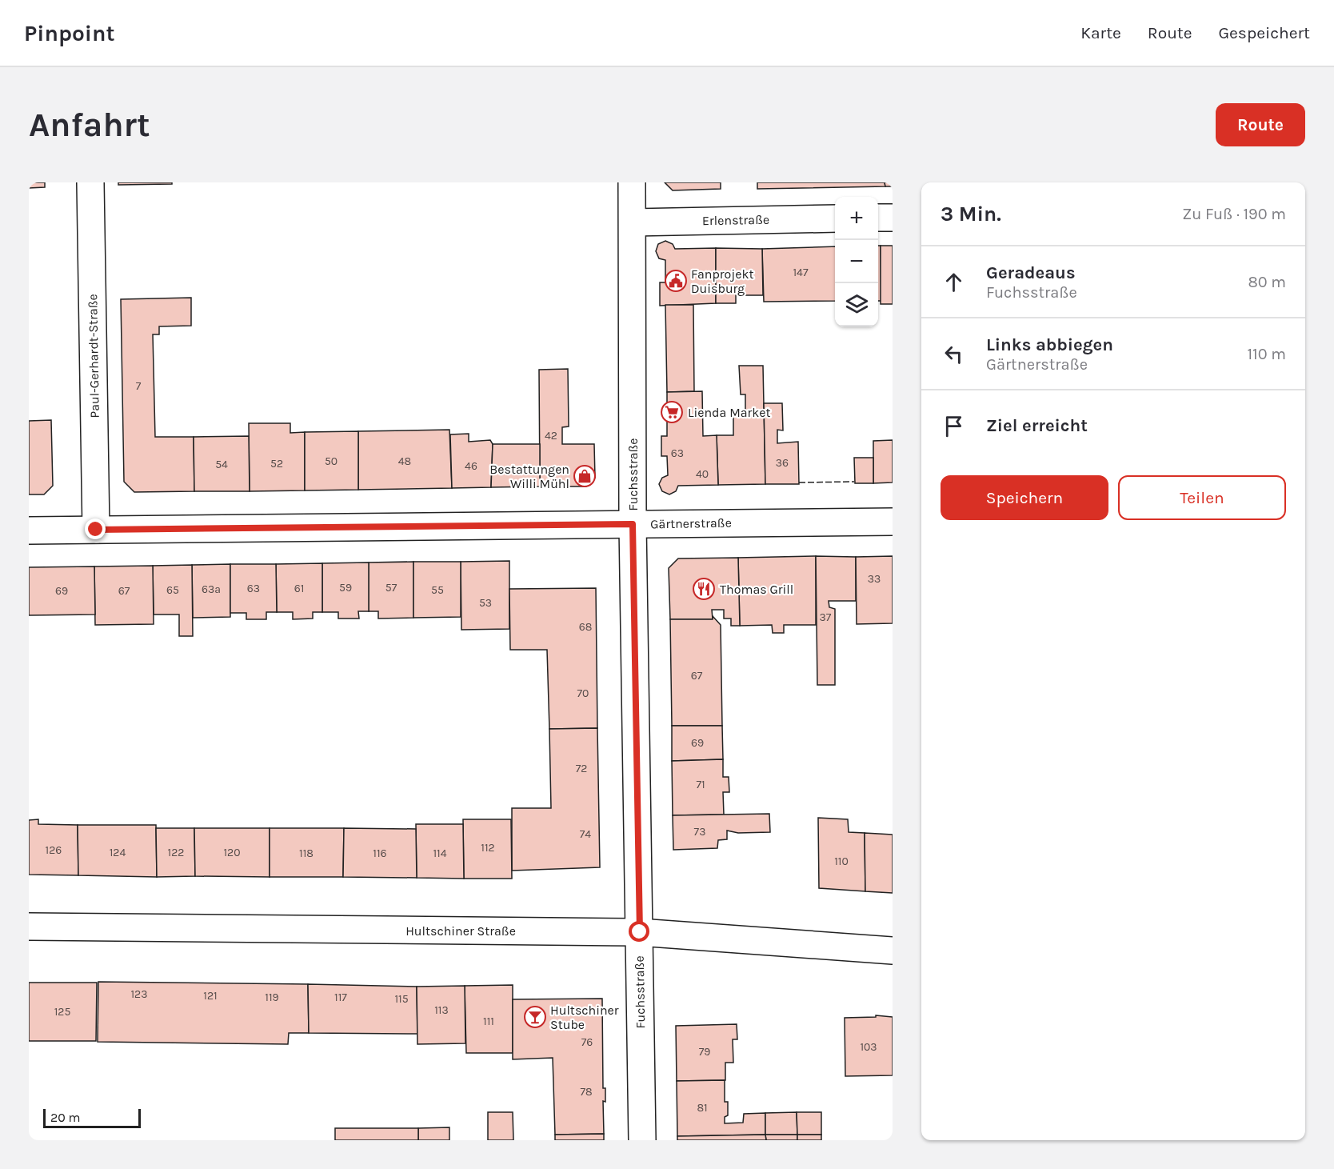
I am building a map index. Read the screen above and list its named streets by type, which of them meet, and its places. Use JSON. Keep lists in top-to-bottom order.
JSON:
{
  "streets": {
    "street": [
      "Erlenstraße",
      "Paul-Gerhardt-Straße",
      "Fuchsstraße",
      "Gärtnerstraße",
      "Hultschiner Straße"
    ]
  },
  "crossings": [
    ["Erlenstraße", "Fuchsstraße"],
    ["Paul-Gerhardt-Straße", "Gärtnerstraße"],
    ["Fuchsstraße", "Gärtnerstraße"],
    ["Fuchsstraße", "Hultschiner Straße"]
  ],
  "places": {
    "public building": ["Fanprojekt Duisburg"],
    "supermarket": ["Lienda Market"],
    "shop": ["Bestattungen Willi Mühl"],
    "restaurant": ["Thomas Grill"],
    "bar": ["Hultschiner Stube"]
  },
  "house_numbers": [
    "147",
    "7",
    "42",
    "63",
    "50",
    "48",
    "36",
    "52",
    "54",
    "46",
    "40",
    "33",
    "59",
    "57",
    "63",
    "61",
    "63a",
    "65",
    "55",
    "69",
    "67",
    "53",
    "37",
    "68",
    "67",
    "70",
    "69",
    "72",
    "71",
    "73",
    "74",
    "112",
    "126",
    "124",
    "122",
    "120",
    "118",
    "116",
    "114",
    "110",
    "123",
    "121",
    "119",
    "117",
    "115",
    "113",
    "125",
    "111",
    "76",
    "103",
    "79",
    "78",
    "81"
  ],
  "scale_bar": "20 m",
  "page": {
    "header": "Pinpoint",
    "nav": ["Karte", "Route", "Gespeichert"],
    "buttons": [
      "Route",
      ["Speichern", "Teilen"]
    ],
    "title": "Anfahrt",
    "heading": ["3 Min.", "Zu Fuß · 190 m"],
    "map_buttons": ["+", "−"],
    "list": [
      ["Geradeaus", "Fuchsstraße", "80 m"],
      ["Links abbiegen", "Gärtnerstraße", "110 m"],
      "Ziel erreicht"
    ],
    "scale": "20 m"
  }
}
